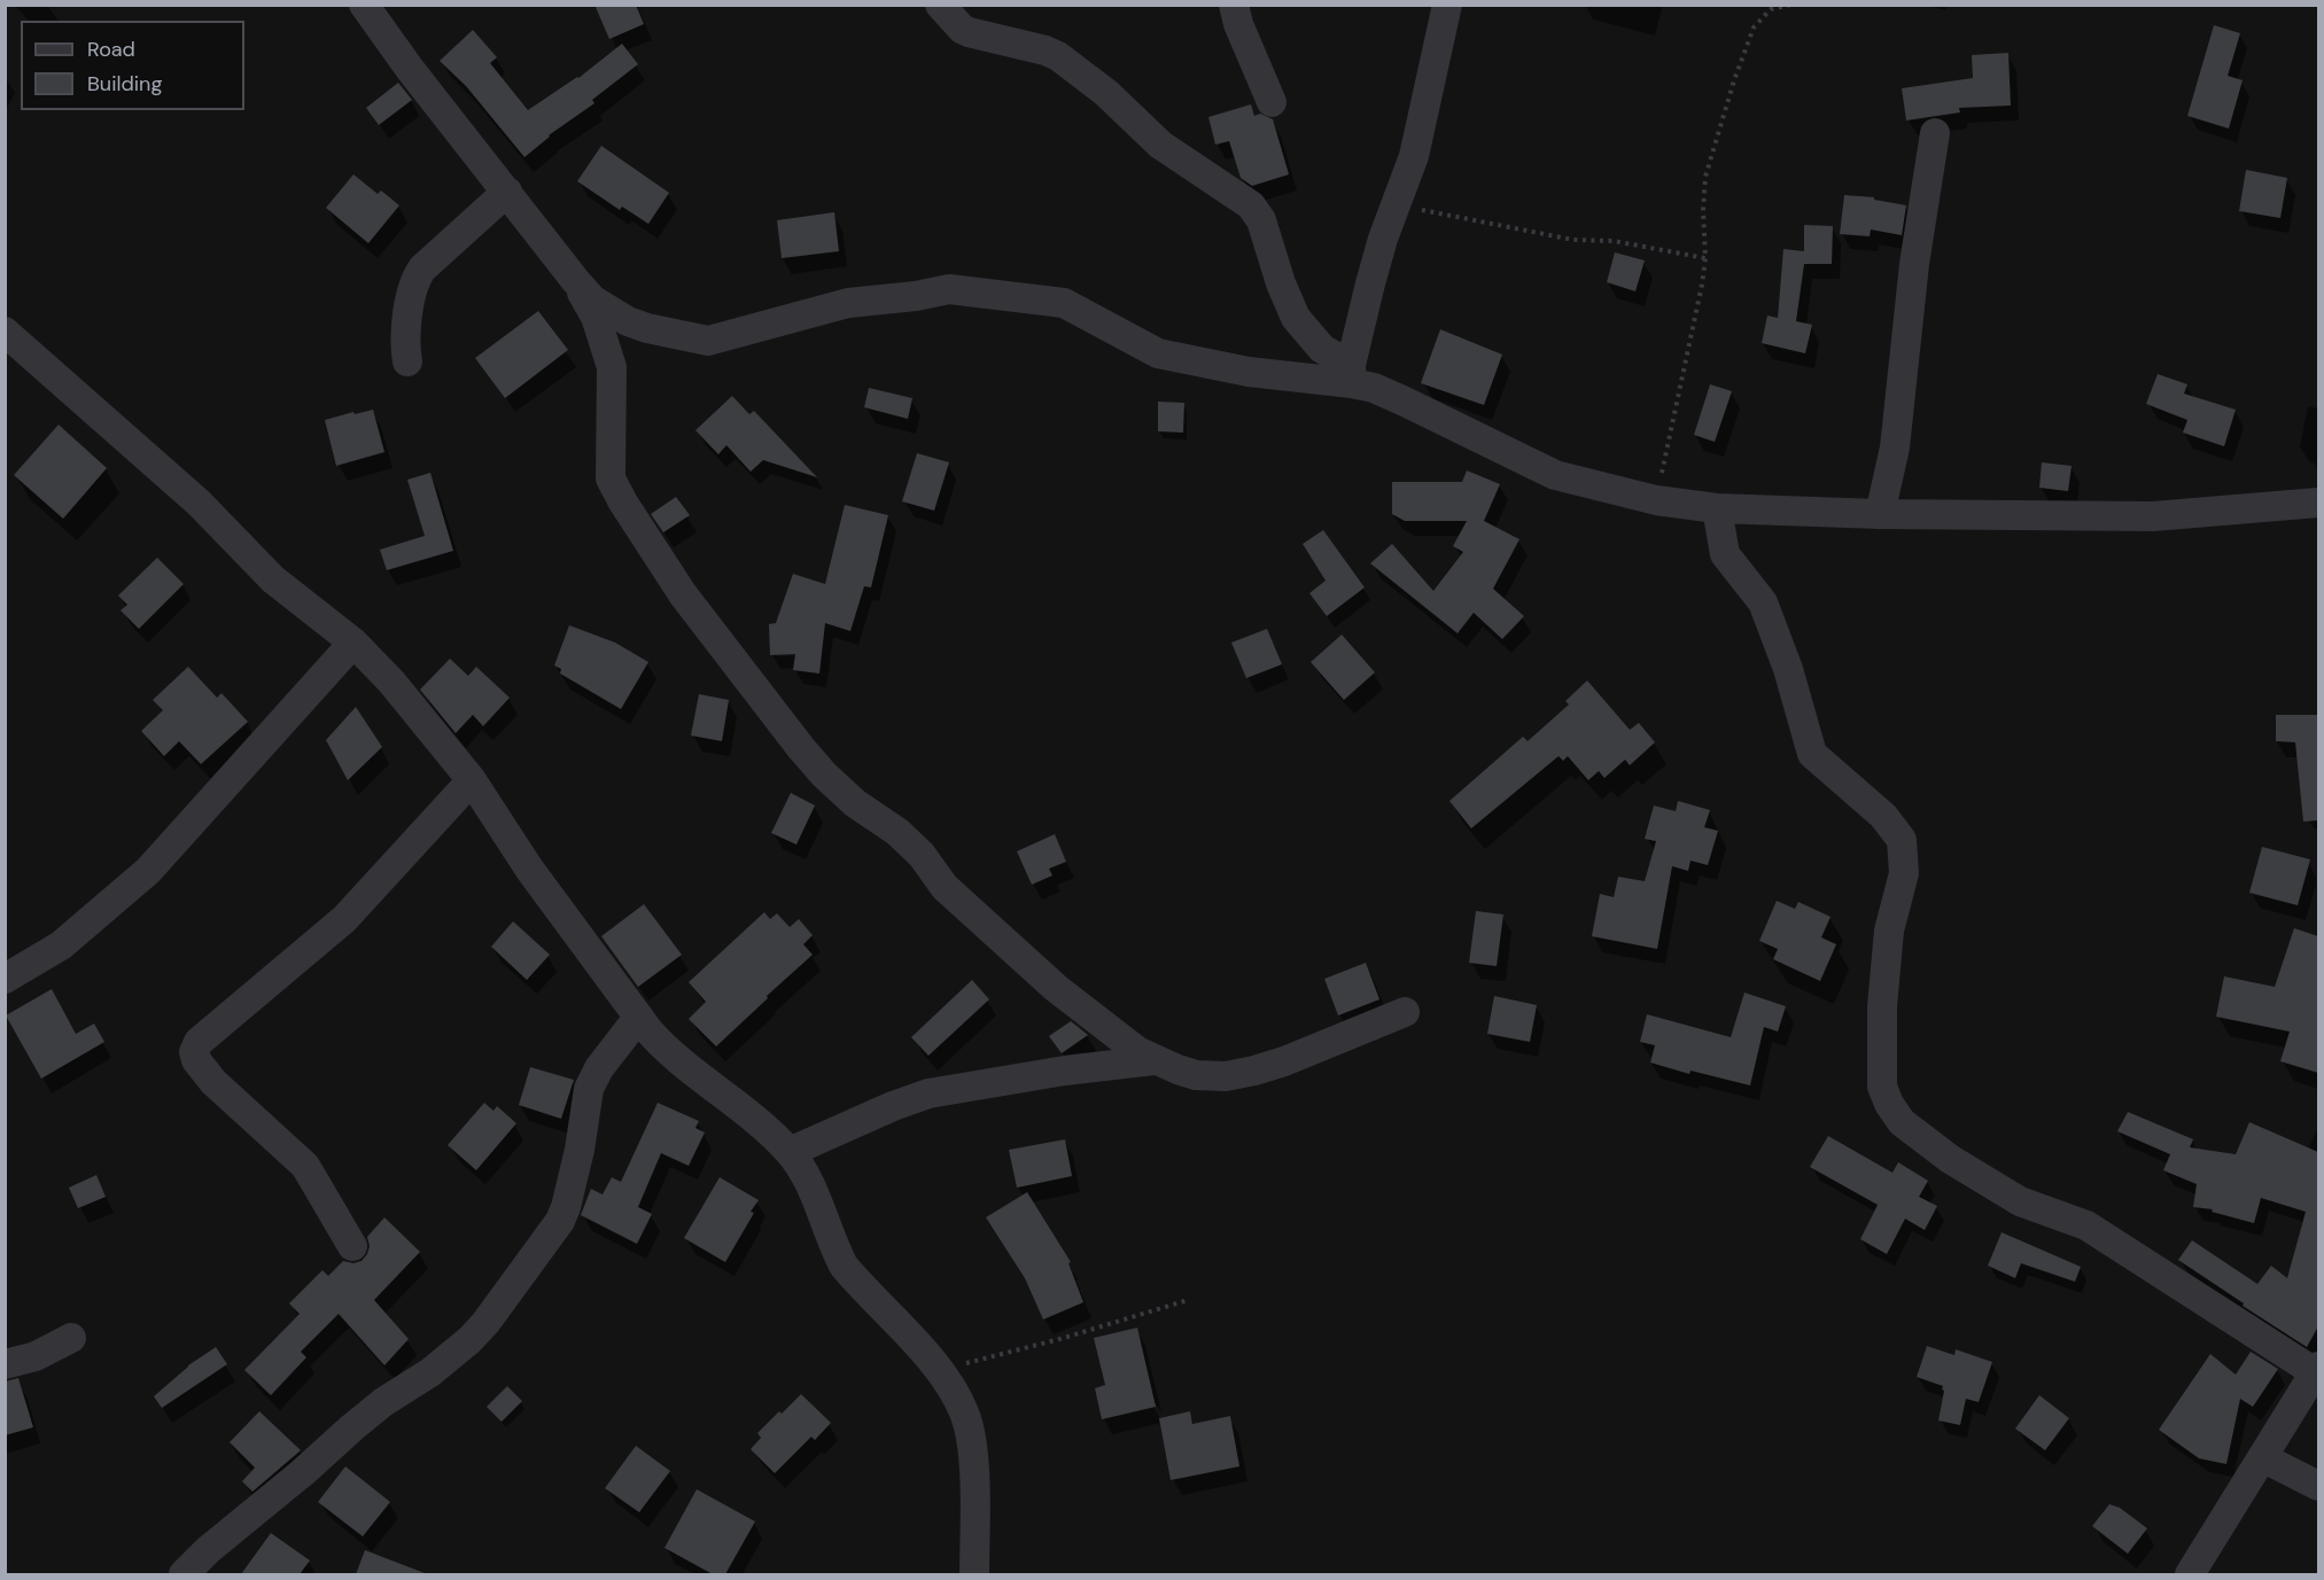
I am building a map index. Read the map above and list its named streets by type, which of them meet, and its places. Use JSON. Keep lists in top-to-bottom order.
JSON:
{
  "legend": ["Road", "Building"]
}
